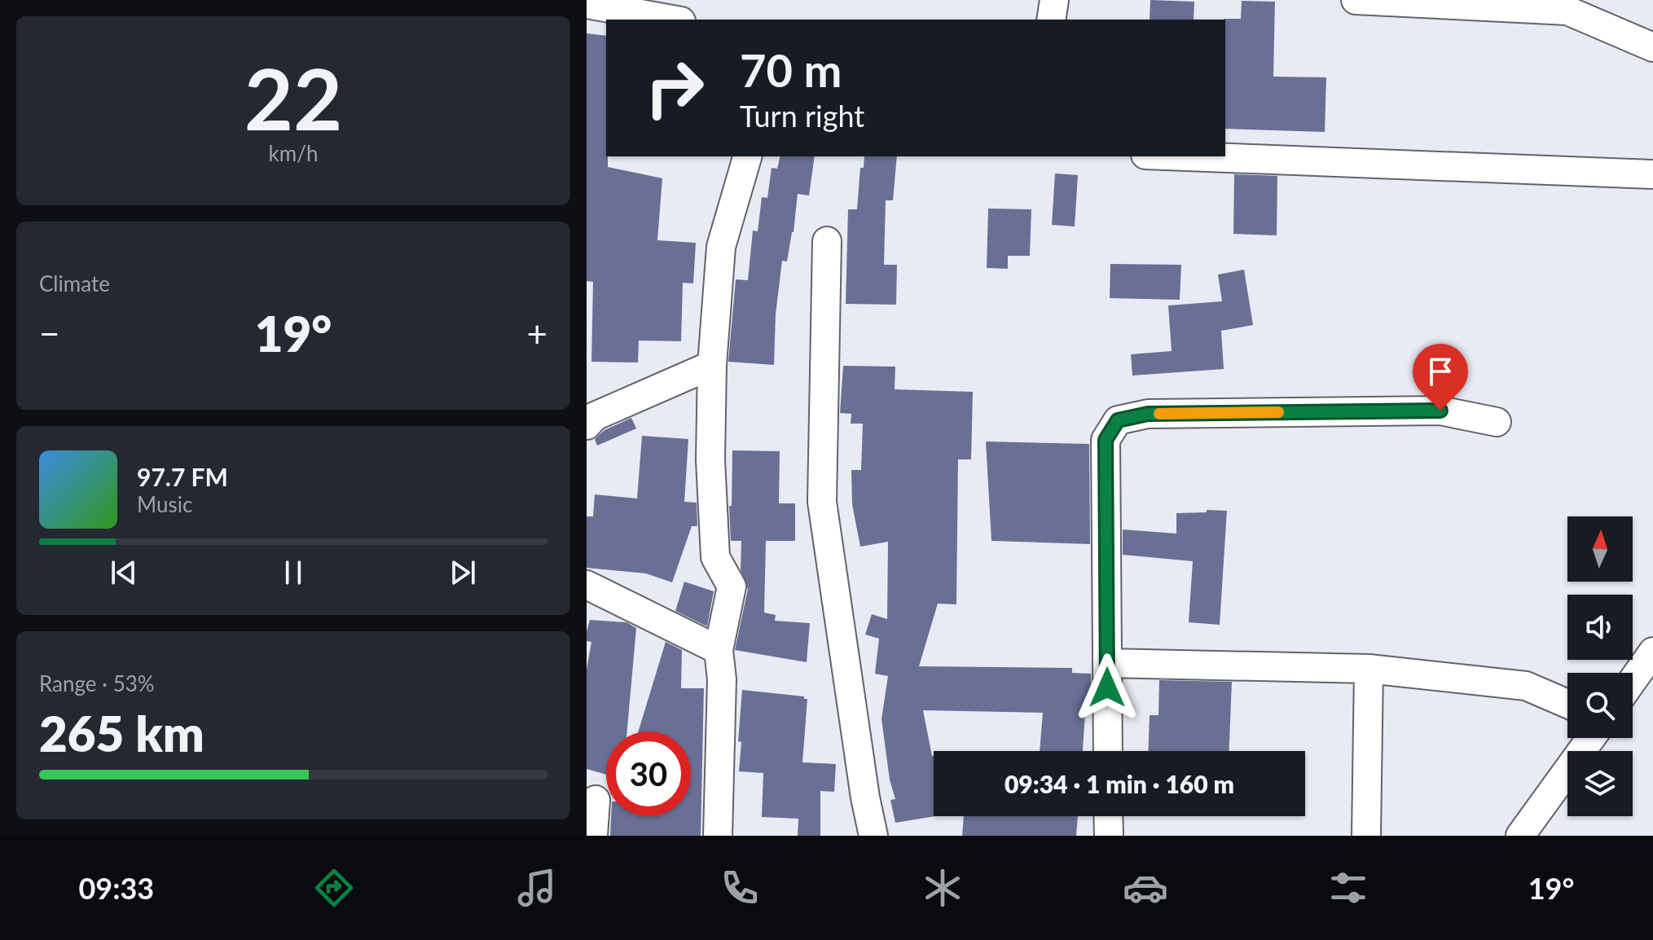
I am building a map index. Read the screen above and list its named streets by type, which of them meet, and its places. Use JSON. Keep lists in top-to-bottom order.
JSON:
{
  "north": "top",
  "page": {
    "tile": [
      ["22", "km/h"],
      "Climate",
      ["Range · 53%", "265 km"]
    ],
    "turn": ["70 m", "Turn right"],
    "heat": ["−", "19°", "+"],
    "song": ["97.7 FM", "Music"],
    "limit": "30",
    "trip": "09:34 · 1 min · 160 m",
    "tabs": ["09:33", "19°"]
  }
}
